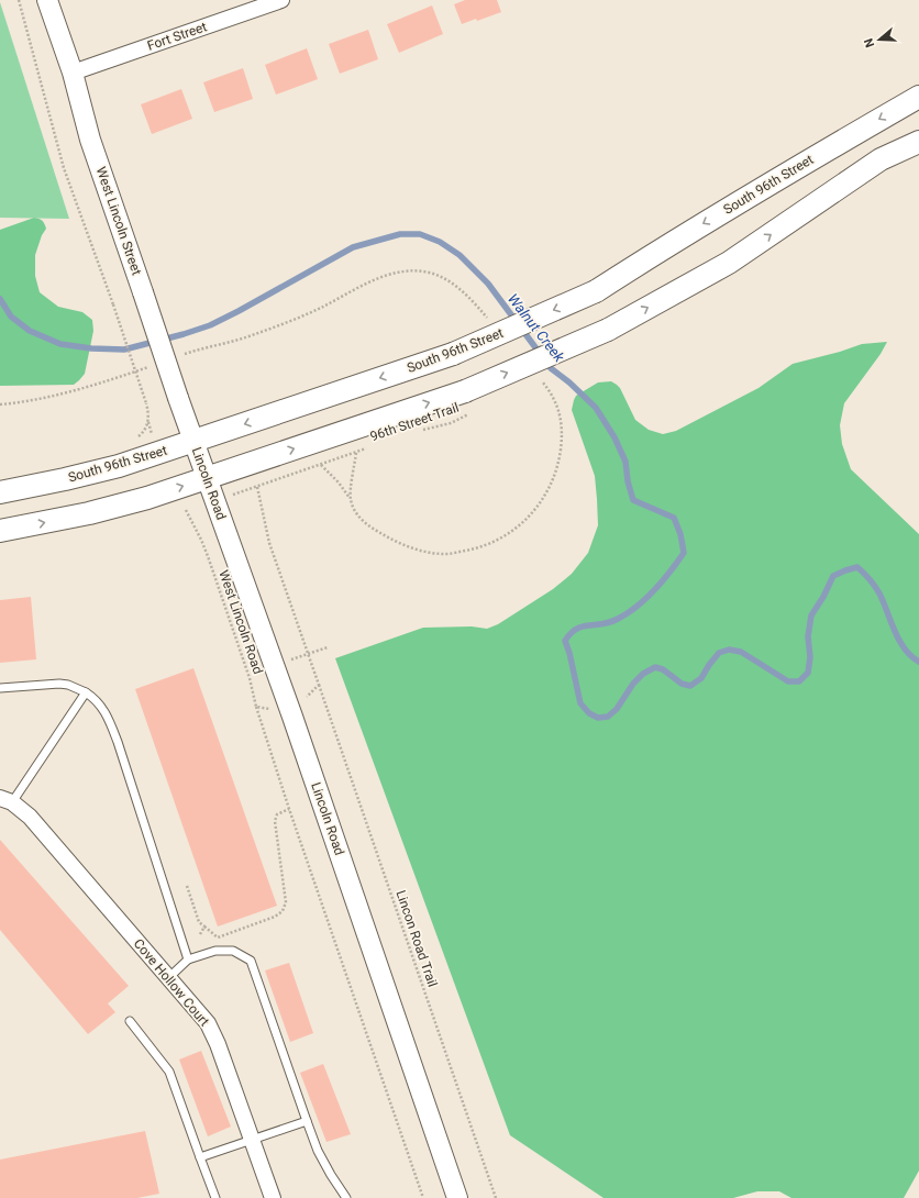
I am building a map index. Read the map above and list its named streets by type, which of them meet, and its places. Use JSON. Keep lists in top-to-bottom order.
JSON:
{
  "streets": {
    "main road": ["South 96th Street"],
    "street": [
      "Fort Street",
      "West Lincoln Street",
      "Lincoln Road",
      "Cove Hollow Court"
    ],
    "path": ["96th Street Trail", "West Lincoln Road", "Lincon Road Trail"]
  },
  "crossings": [
    ["Fort Street", "West Lincoln Street"],
    ["South 96th Street", "West Lincoln Street"],
    ["South 96th Street", "Lincoln Road"],
    ["West Lincoln Street", "Lincoln Road"],
    ["96th Street Trail", "Lincon Road Trail"]
  ],
  "water": ["Walnut Creek"],
  "north": "left"
}
